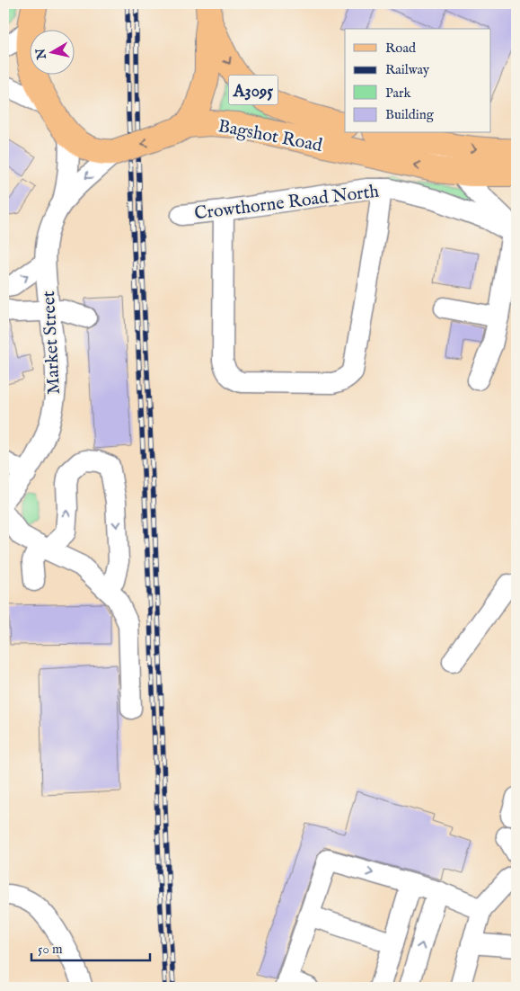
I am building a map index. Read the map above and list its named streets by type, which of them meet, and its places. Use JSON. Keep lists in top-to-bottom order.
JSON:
{
  "streets": {
    "main road": ["A3095", "Bagshot Road"],
    "street": ["Crowthorne Road North", "Market Street"]
  },
  "crossings": [
    ["Bagshot Road", "Market Street"]
  ],
  "legend": [
    "Road",
    "Railway",
    "Park",
    "Building"
  ],
  "scale_bar": "50 m",
  "north": "left"
}
